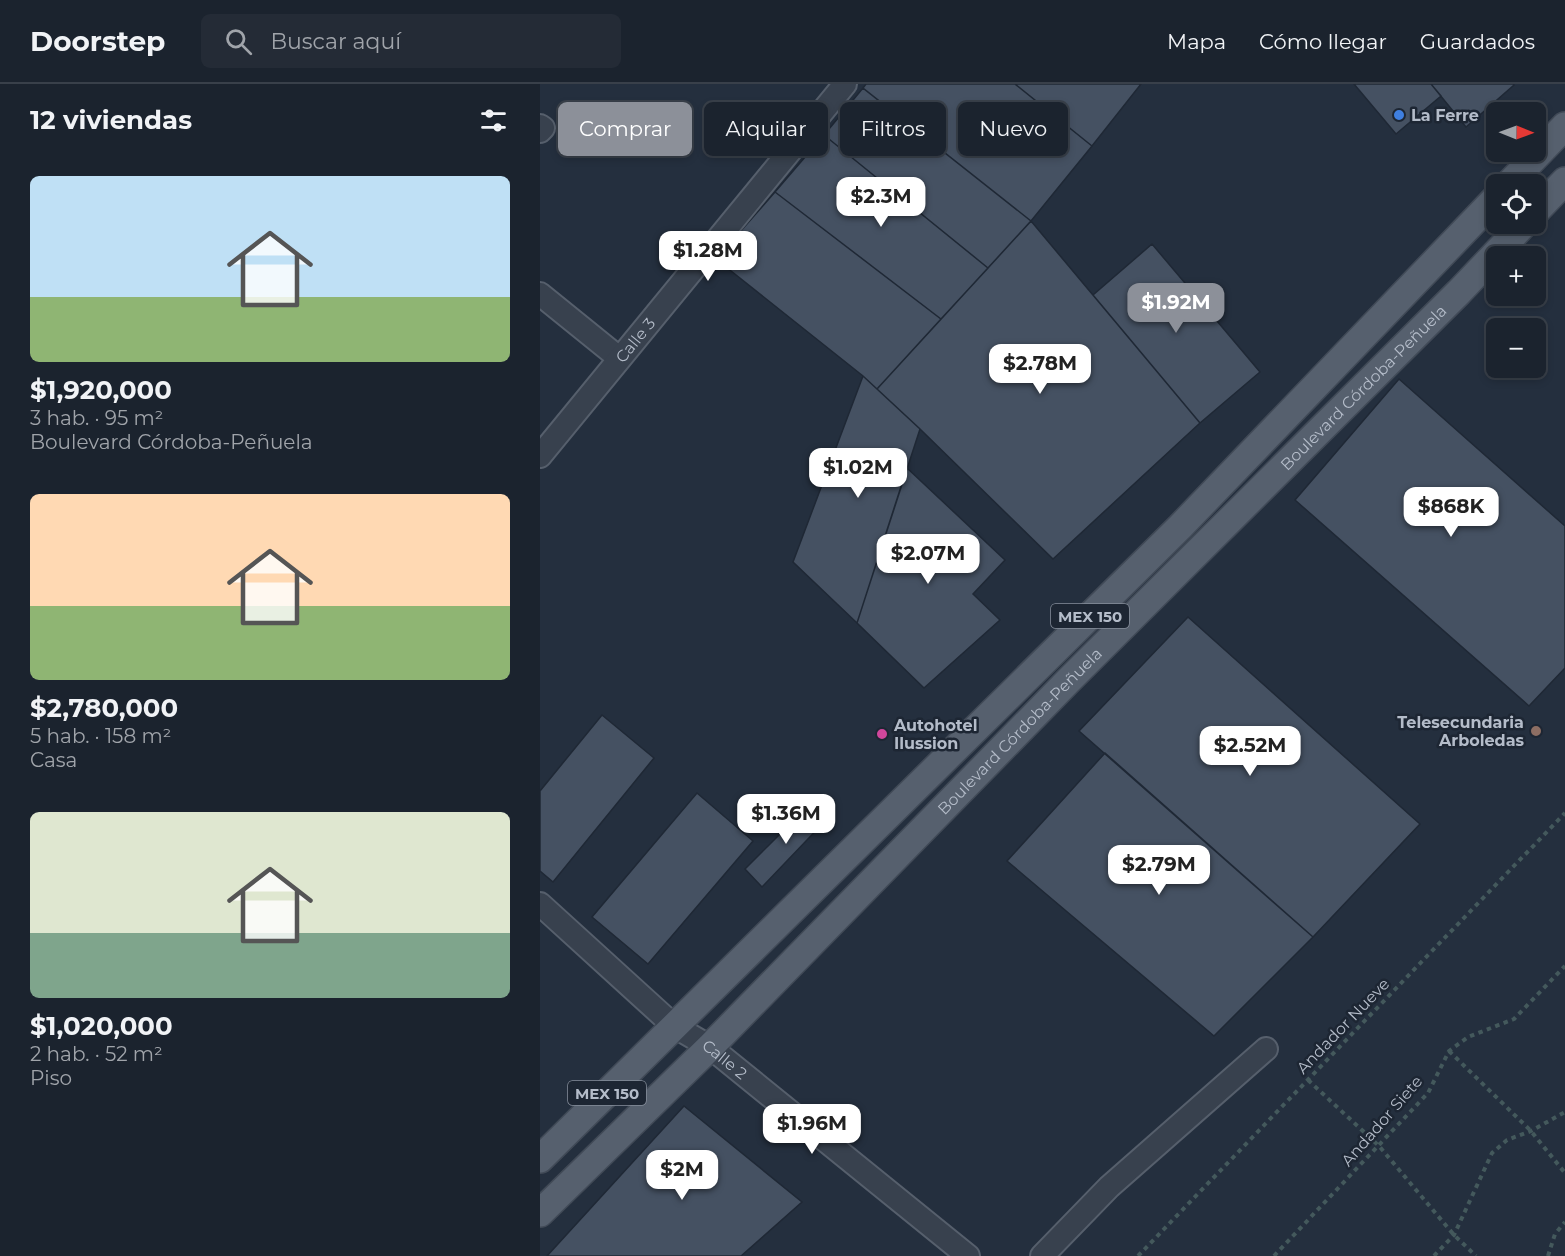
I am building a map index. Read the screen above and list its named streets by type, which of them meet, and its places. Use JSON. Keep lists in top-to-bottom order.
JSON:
{
  "streets": {
    "main road": ["Boulevard Córdoba-Peñuela", "MEX 150"],
    "street": ["Calle 3", "Calle 2"],
    "path": ["Andador Nueve", "Andador Siete"]
  },
  "crossings": [
    ["Boulevard Córdoba-Peñuela", "Calle 2"]
  ],
  "places": ["La Ferre", "Telesecundaria Arboledas", "Autohotel Ilussion"],
  "north": "right",
  "page": {
    "header": "Doorstep",
    "search": "Buscar aquí",
    "nav": ["Mapa", "Cómo llegar", "Guardados"],
    "heading": "12 viviendas",
    "map_buttons": ["+", "−"],
    "chip": [
      "Comprar",
      "Alquilar",
      "Filtros",
      "Nuevo"
    ],
    "list": [
      {
        "name": "$1,920,000",
        "note": "3 hab. · 95 m² · Boulevard Córdoba-Peñuela"
      },
      {
        "name": "$2,780,000",
        "note": "5 hab. · 158 m² · Casa"
      },
      {
        "name": "$1,020,000",
        "note": "2 hab. · 52 m² · Piso"
      }
    ],
    "price": [
      "$2.3M",
      "$1.28M",
      "$1.92M",
      "$2.78M",
      "$1.02M",
      "$868K",
      "$2.07M",
      "$2.52M",
      "$1.36M",
      "$2.79M",
      "$1.96M",
      "$2M"
    ]
  }
}
